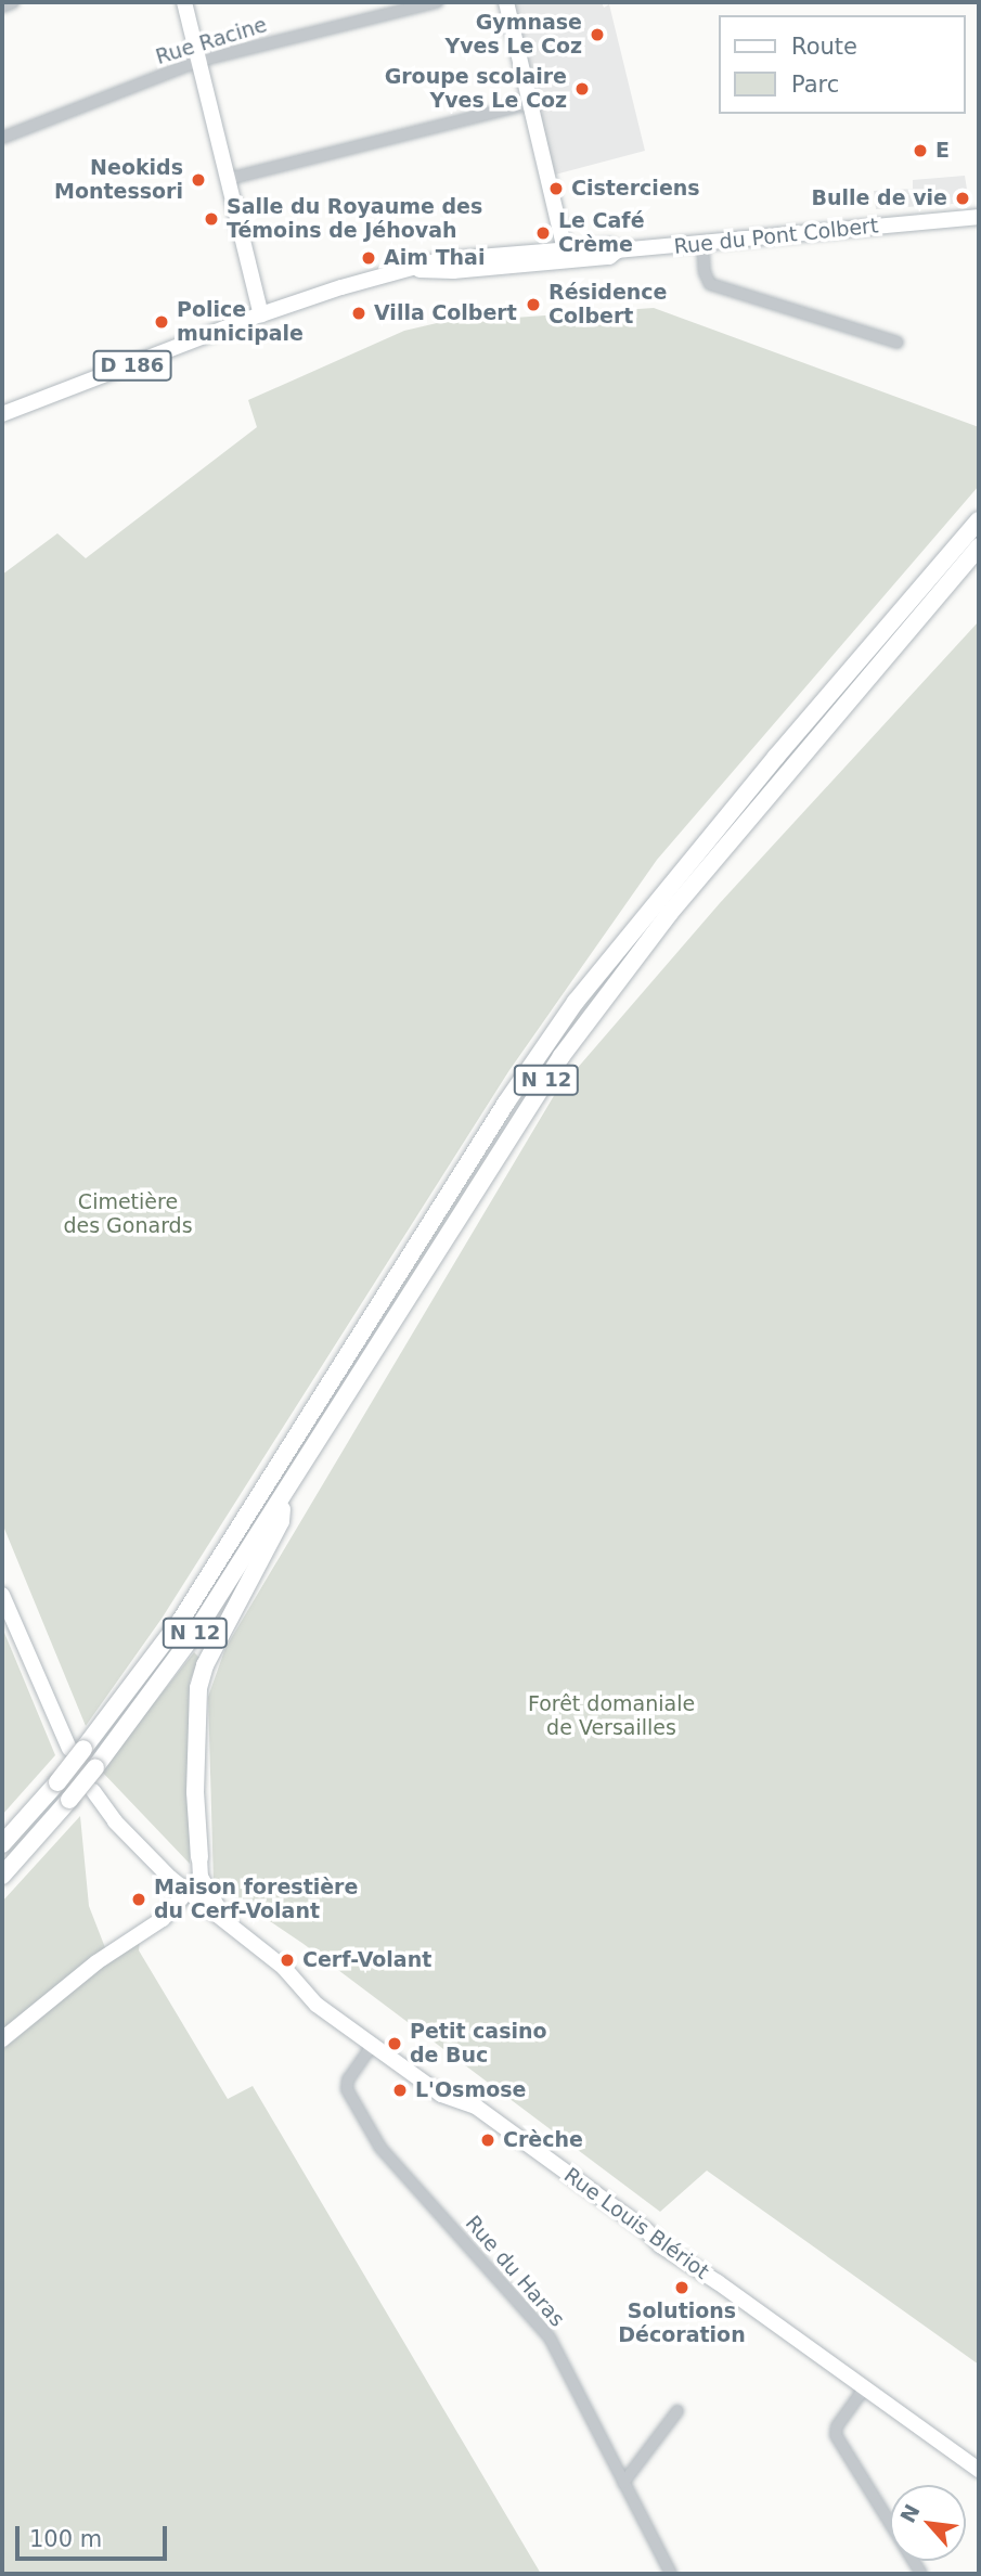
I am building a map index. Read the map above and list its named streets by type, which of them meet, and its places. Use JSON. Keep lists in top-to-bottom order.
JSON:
{
  "streets": {
    "highway": ["N 12"],
    "main road": ["Rue du Pont Colbert", "D 186", "Rue Louis Blériot"],
    "street": ["Rue Racine", "Rue du Haras"]
  },
  "crossings": [
    ["Rue du Pont Colbert", "D 186"],
    ["Rue Louis Blériot", "Rue du Haras"]
  ],
  "parks": ["Cimetière des Gonards", "Forêt domaniale de Versailles"],
  "places": [
    "Gymnase Yves Le Coz",
    "Groupe scolaire Yves Le Coz",
    "E",
    "Neokids Montessori",
    "Cisterciens",
    "Bulle de vie",
    "Salle du Royaume des Témoins de Jéhovah",
    "Le Café Crème",
    "Aim Thai",
    "Résidence Colbert",
    "Villa Colbert",
    "Police municipale",
    "Maison forestière du Cerf-Volant",
    "Cerf-Volant",
    "Petit casino de Buc",
    "L'Osmose",
    "Crèche",
    "Solutions Décoration"
  ],
  "legend": ["Route", "Parc"],
  "scale_bar": "100 m",
  "north": "top left"
}
